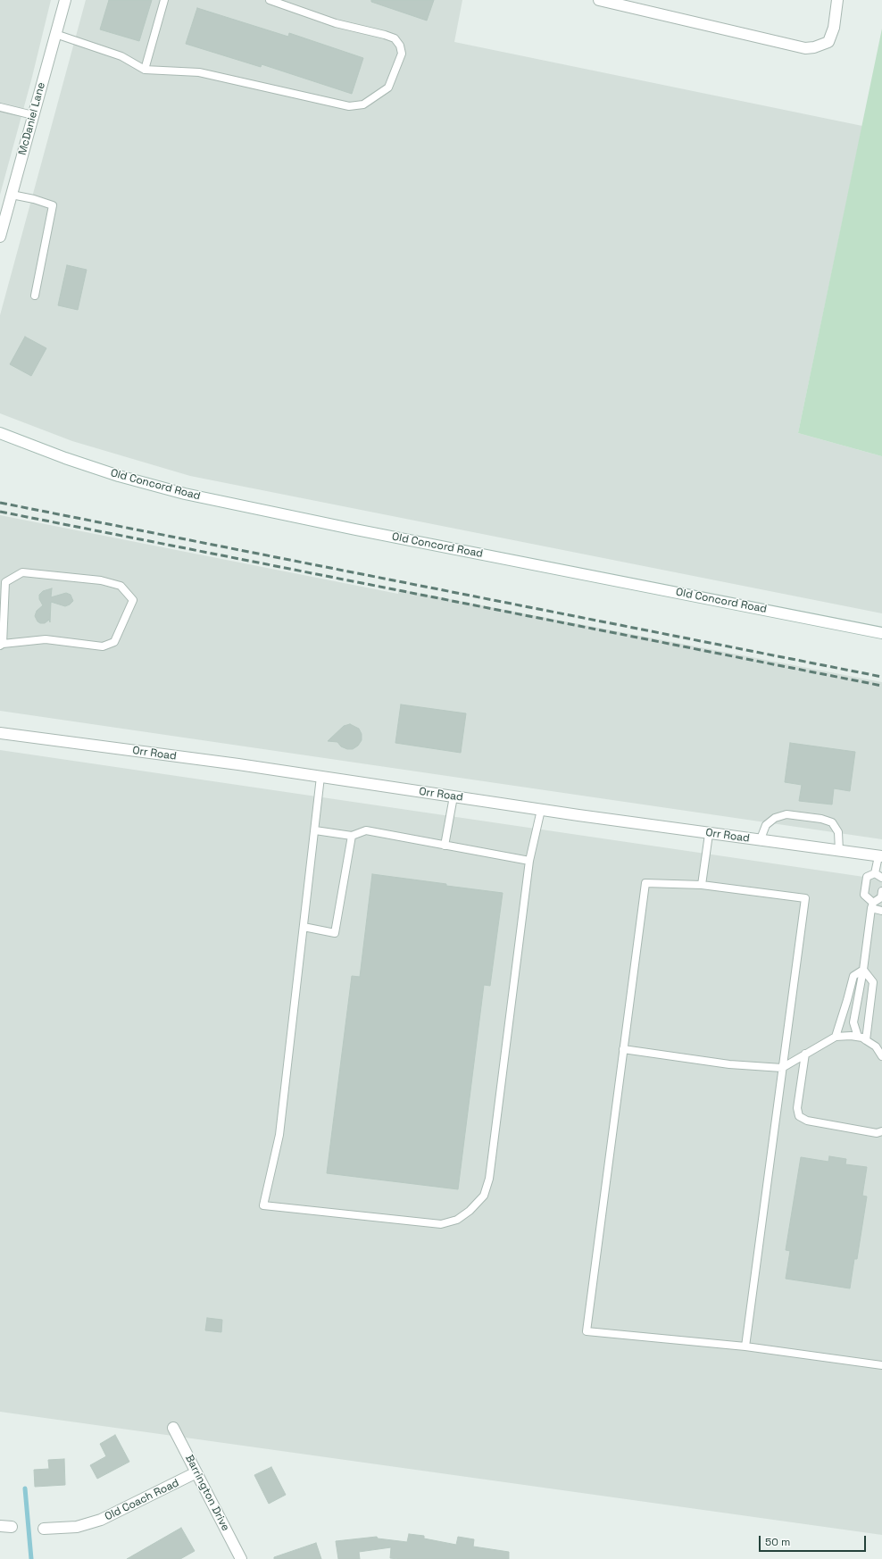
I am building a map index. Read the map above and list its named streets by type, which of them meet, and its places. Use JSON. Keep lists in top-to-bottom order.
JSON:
{
  "streets": {
    "street": [
      "McDaniel Lane",
      "Old Concord Road",
      "Orr Road",
      "Barrington Drive",
      "Old Coach Road"
    ]
  },
  "crossings": [
    ["Barrington Drive", "Old Coach Road"]
  ],
  "scale_bar": "50 m"
}
